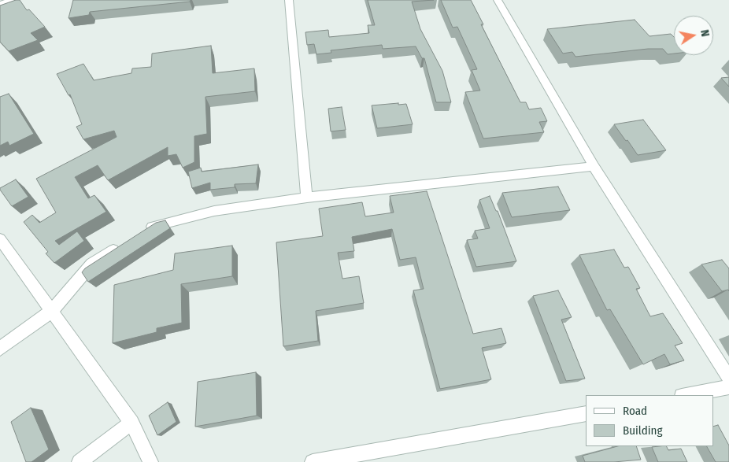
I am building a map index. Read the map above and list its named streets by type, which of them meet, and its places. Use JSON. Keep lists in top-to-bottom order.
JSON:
{
  "legend": ["Road", "Building"],
  "north": "right"
}
